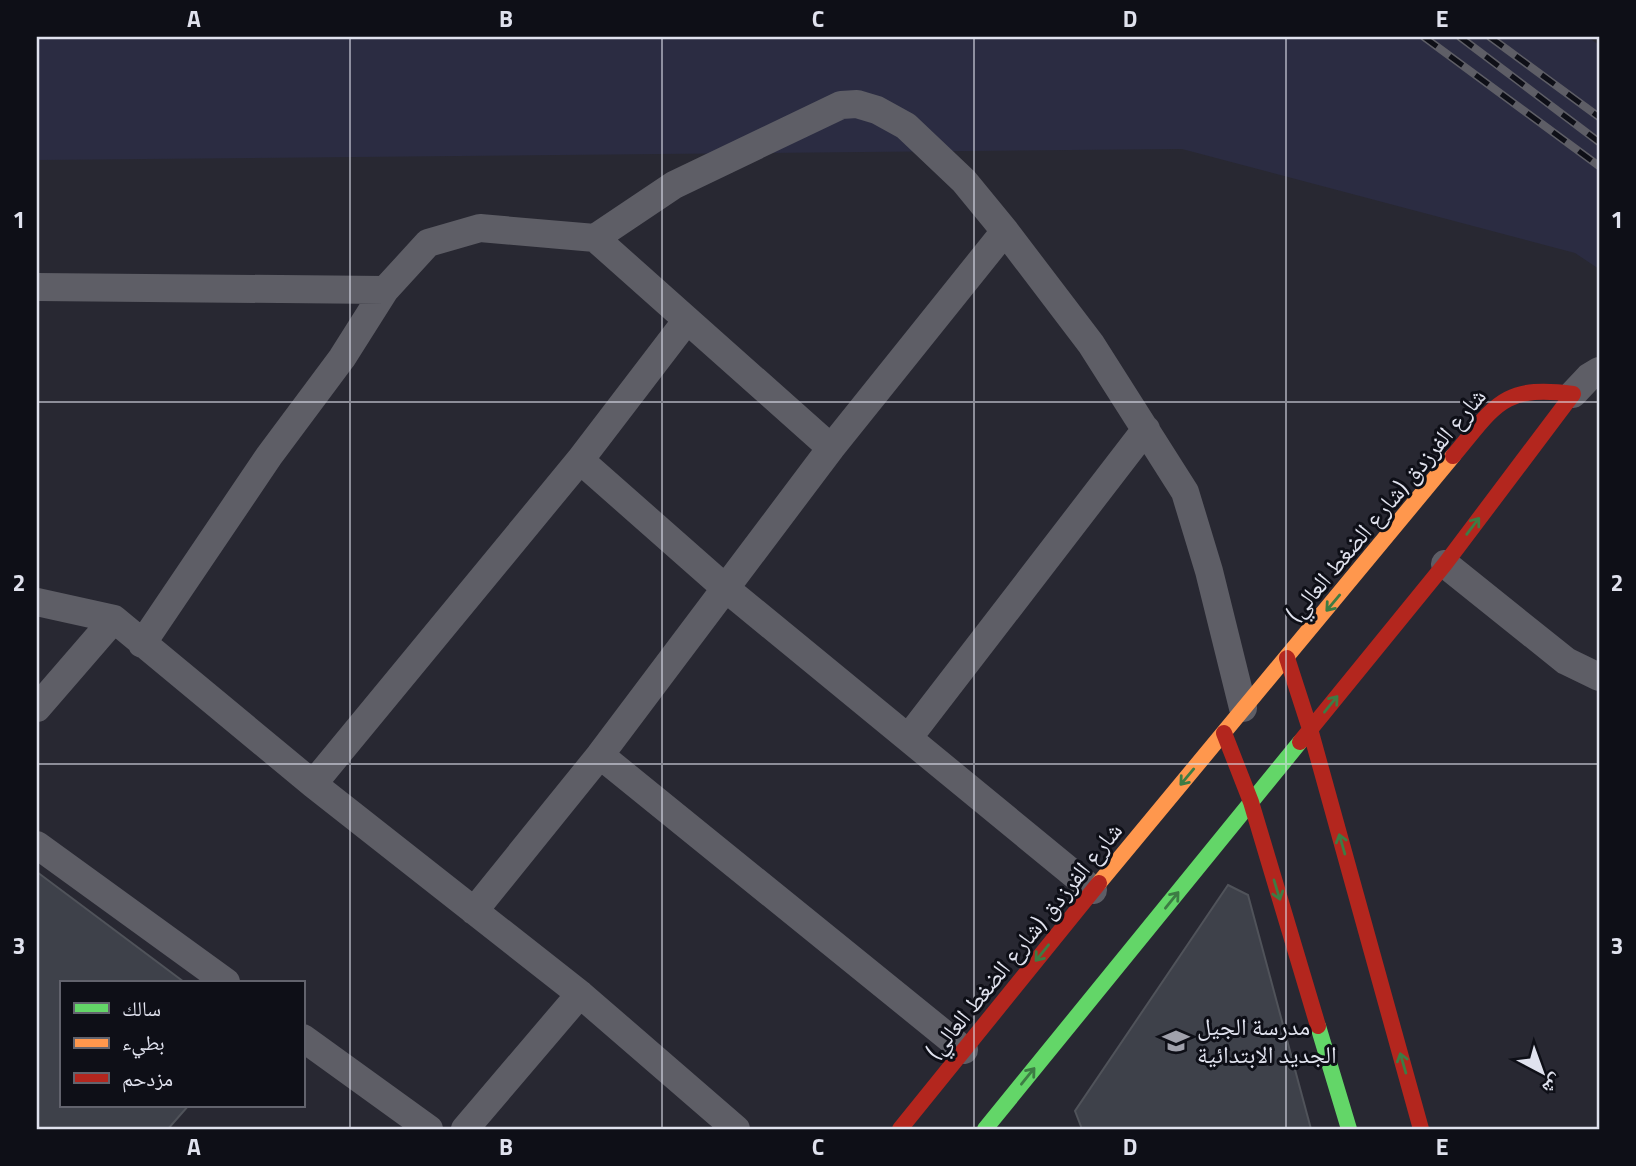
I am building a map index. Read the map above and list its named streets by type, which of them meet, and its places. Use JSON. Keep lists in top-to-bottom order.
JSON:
{
  "streets": {
    "street": ["شارع الفرزدق (شارع الضغط العالي)"]
  },
  "places": {
    "school or university": ["مدرسة الجيل الجديد الابتدائية"]
  },
  "legend": ["سالك", "بطيء", "مزدحم"],
  "north": "bottom right",
  "grid": {
    "columns": [
      "A",
      "B",
      "C",
      "D",
      "E"
    ],
    "rows": ["1", "2", "3"]
  }
}
